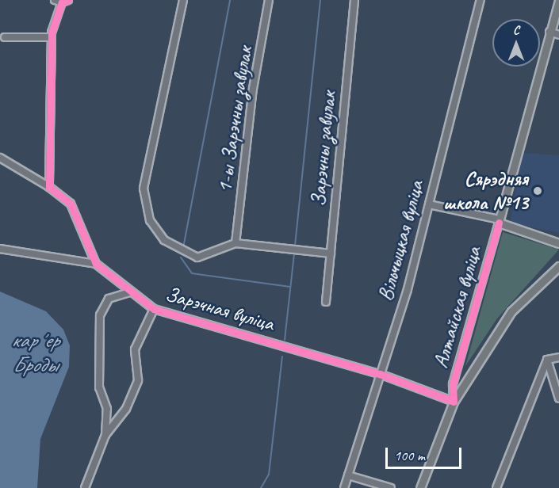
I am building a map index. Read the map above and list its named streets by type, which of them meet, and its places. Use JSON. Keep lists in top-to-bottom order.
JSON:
{
  "streets": {
    "main road": ["Алтайская вуліца"],
    "street": [
      "1-ы Зарэчны завулак",
      "Зарэчны завулак",
      "Вільчыцкая вуліца",
      "Зарэчная вуліца"
    ]
  },
  "crossings": [
    ["Вільчыцкая вуліца", "Зарэчная вуліца"],
    ["Алтайская вуліца", "Зарэчная вуліца"]
  ],
  "water": ["карʼер Броды"],
  "places": ["Сярэдняя школа №13"],
  "scale_bar": "100 m",
  "north": "top"
}
